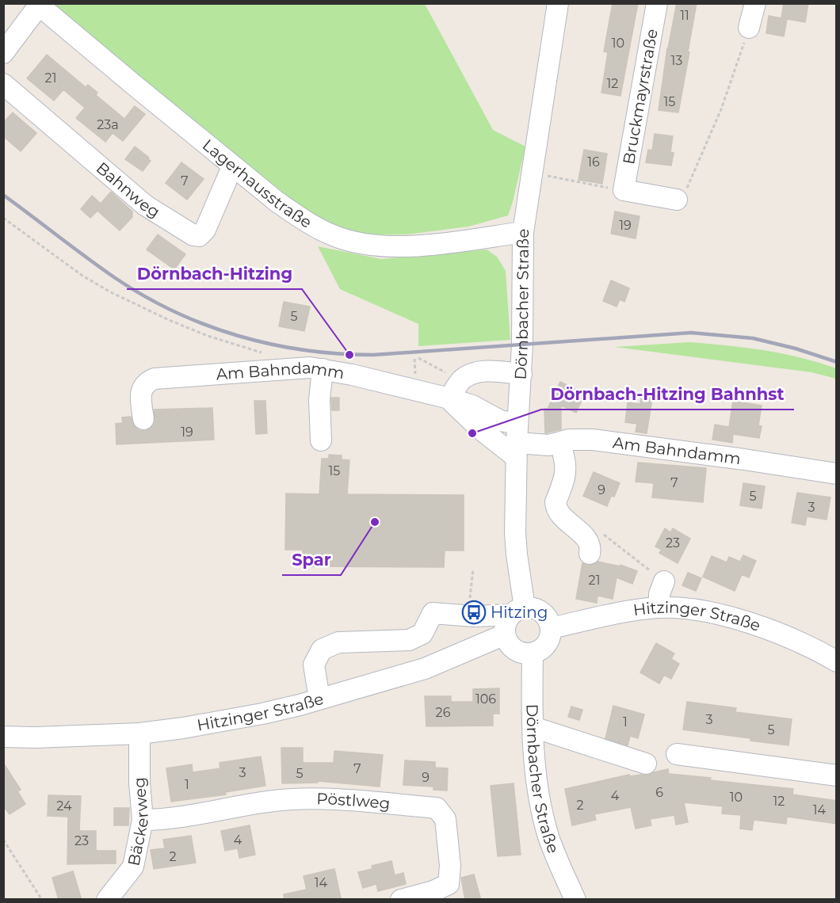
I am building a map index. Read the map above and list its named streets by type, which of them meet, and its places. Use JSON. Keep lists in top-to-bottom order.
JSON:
{
  "streets": {
    "street": [
      "Bruckmayrstraße",
      "Lagerhausstraße",
      "Bahnweg",
      "Dörnbacher Straße",
      "Am Bahndamm",
      "Hitzinger Straße",
      "Pöstlweg",
      "Bäckerweg"
    ]
  },
  "crossings": [
    ["Lagerhausstraße", "Bahnweg"],
    ["Lagerhausstraße", "Dörnbacher Straße"],
    ["Dörnbacher Straße", "Am Bahndamm"],
    ["Dörnbacher Straße", "Hitzinger Straße"],
    ["Hitzinger Straße", "Bäckerweg"],
    ["Pöstlweg", "Bäckerweg"]
  ],
  "places": {
    "other": ["Dörnbach-Hitzing", "Dörnbach-Hitzing Bahnhst", "Spar"],
    "bus stop": ["Hitzing"]
  },
  "house_numbers": [
    "11",
    "10",
    "13",
    "21",
    "12",
    "15",
    "23a",
    "16",
    "7",
    "19",
    "5",
    "19",
    "15",
    "7",
    "9",
    "5",
    "3",
    "23",
    "21",
    "106",
    "26",
    "3",
    "1",
    "5",
    "7",
    "3",
    "5",
    "9",
    "1",
    "6",
    "4",
    "10",
    "12",
    "2",
    "24",
    "14",
    "4",
    "23",
    "2",
    "14"
  ]
}
